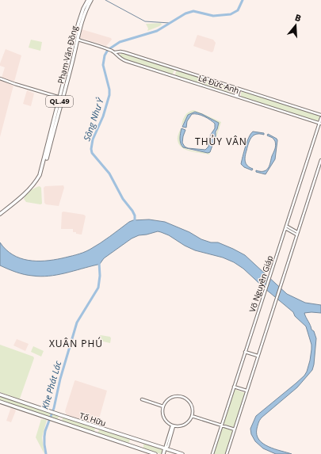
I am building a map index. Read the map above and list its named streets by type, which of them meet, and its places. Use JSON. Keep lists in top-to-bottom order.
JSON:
{
  "streets": {
    "main road": ["Phạm Văn Đồng", "QL.49", "Tố Hữu"],
    "street": ["Lê Đức Anh", "Võ Nguyên Giáp"]
  },
  "crossings": [
    ["Phạm Văn Đồng", "Lê Đức Anh"],
    ["Lê Đức Anh", "Võ Nguyên Giáp"]
  ],
  "districts": ["THỦY VÂN", "XUÂN PHÚ"],
  "water": ["Sông Như Ý", "Khe Phát Lác"],
  "north": "top"
}
